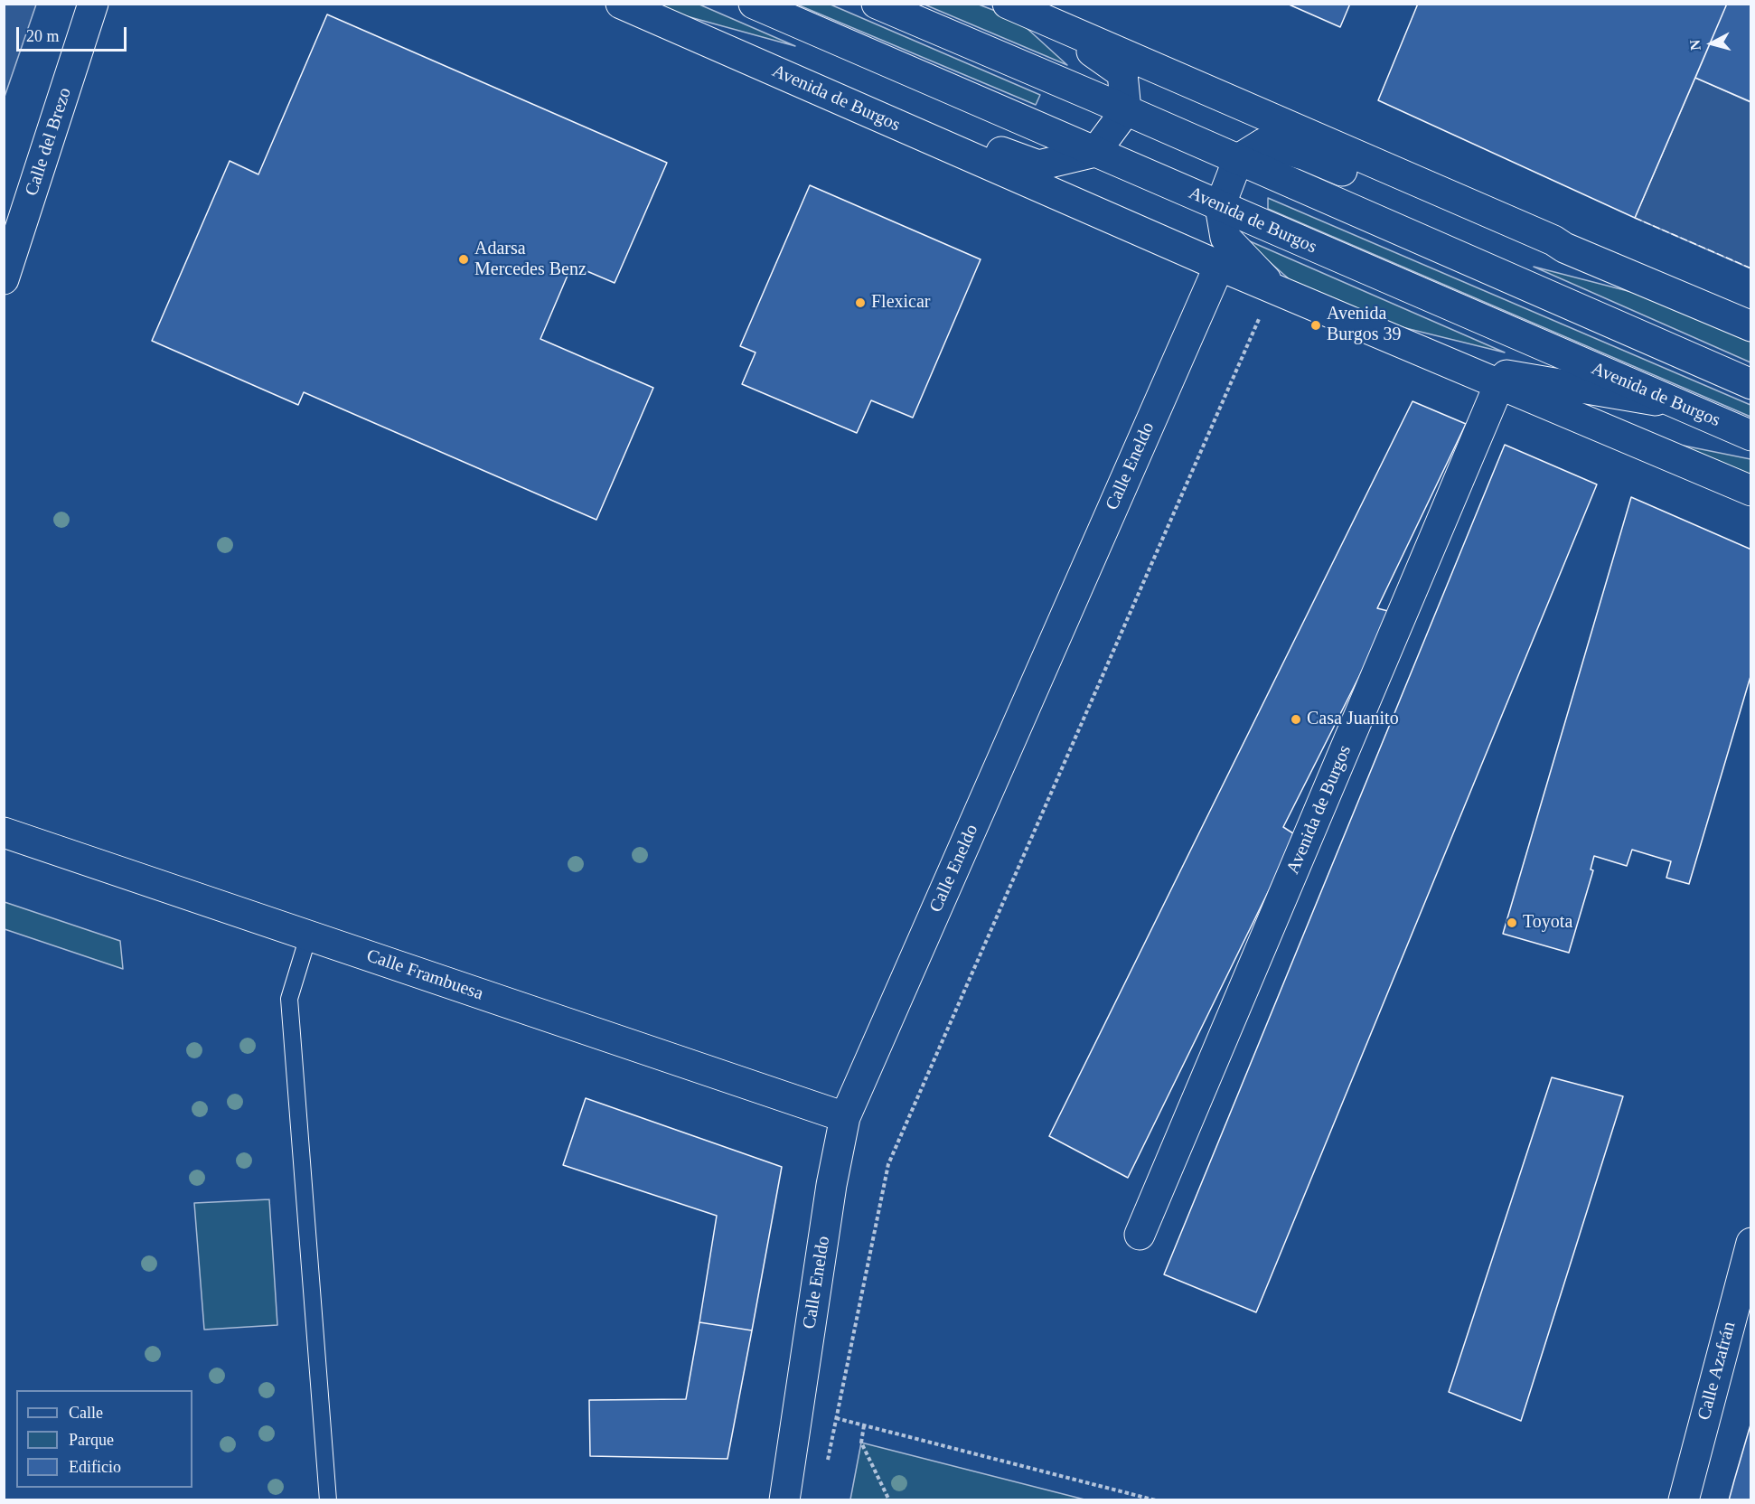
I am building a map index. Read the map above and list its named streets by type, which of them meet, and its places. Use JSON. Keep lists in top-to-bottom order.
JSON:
{
  "streets": {
    "main road": [
      "Avenida de Burgos",
      "Calle del Brezo",
      "Calle Eneldo",
      "Calle Frambuesa",
      "Calle Azafrán"
    ]
  },
  "crossings": [
    ["Avenida de Burgos", "Calle Eneldo"],
    ["Calle Eneldo", "Calle Frambuesa"]
  ],
  "places": [
    "Adarsa Mercedes Benz",
    "Flexicar",
    "Avenida Burgos 39",
    "Casa Juanito",
    "Toyota"
  ],
  "legend": ["Calle", "Parque", "Edificio"],
  "scale_bar": "20 m",
  "north": "left"
}
